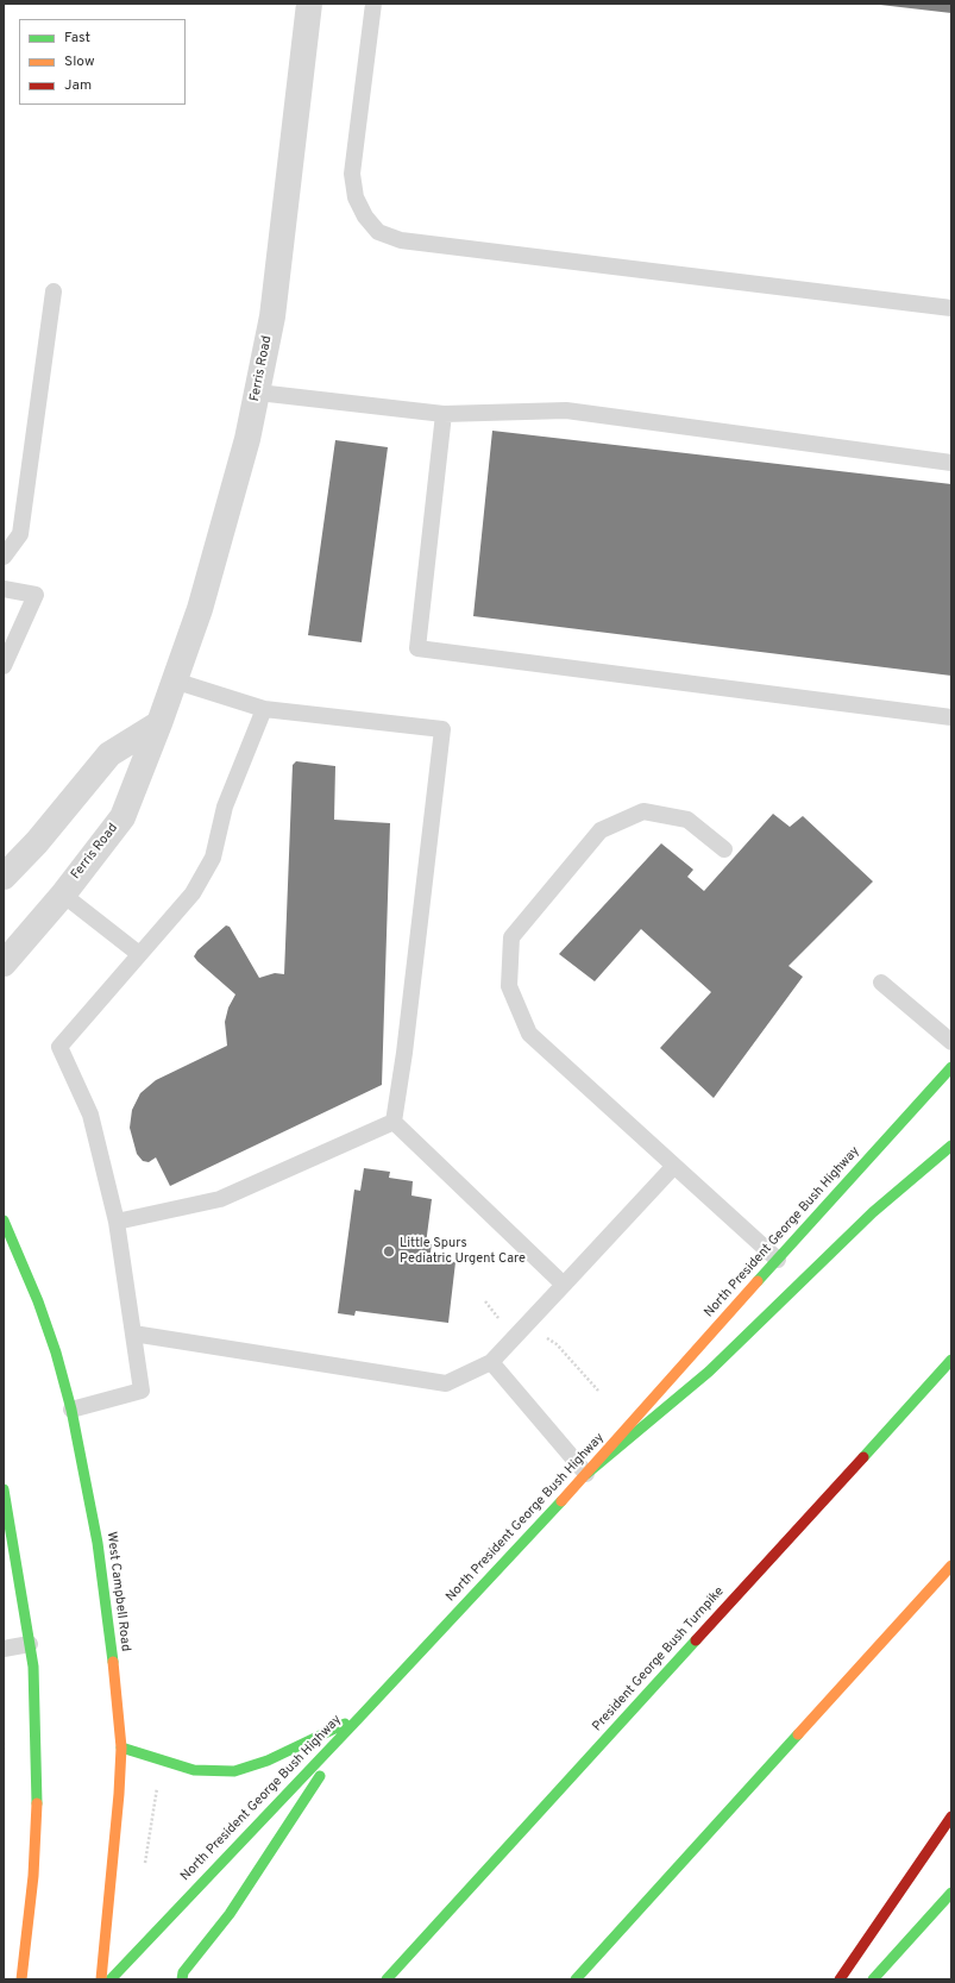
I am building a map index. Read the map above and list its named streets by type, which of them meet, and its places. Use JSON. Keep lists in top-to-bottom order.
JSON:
{
  "streets": {
    "main road": ["North President George Bush Highway", "West Campbell Road", "President George Bush Turnpike"],
    "street": ["Ferris Road"]
  },
  "places": ["Little Spurs Pediatric Urgent Care"],
  "legend": ["Fast", "Slow", "Jam"]
}
